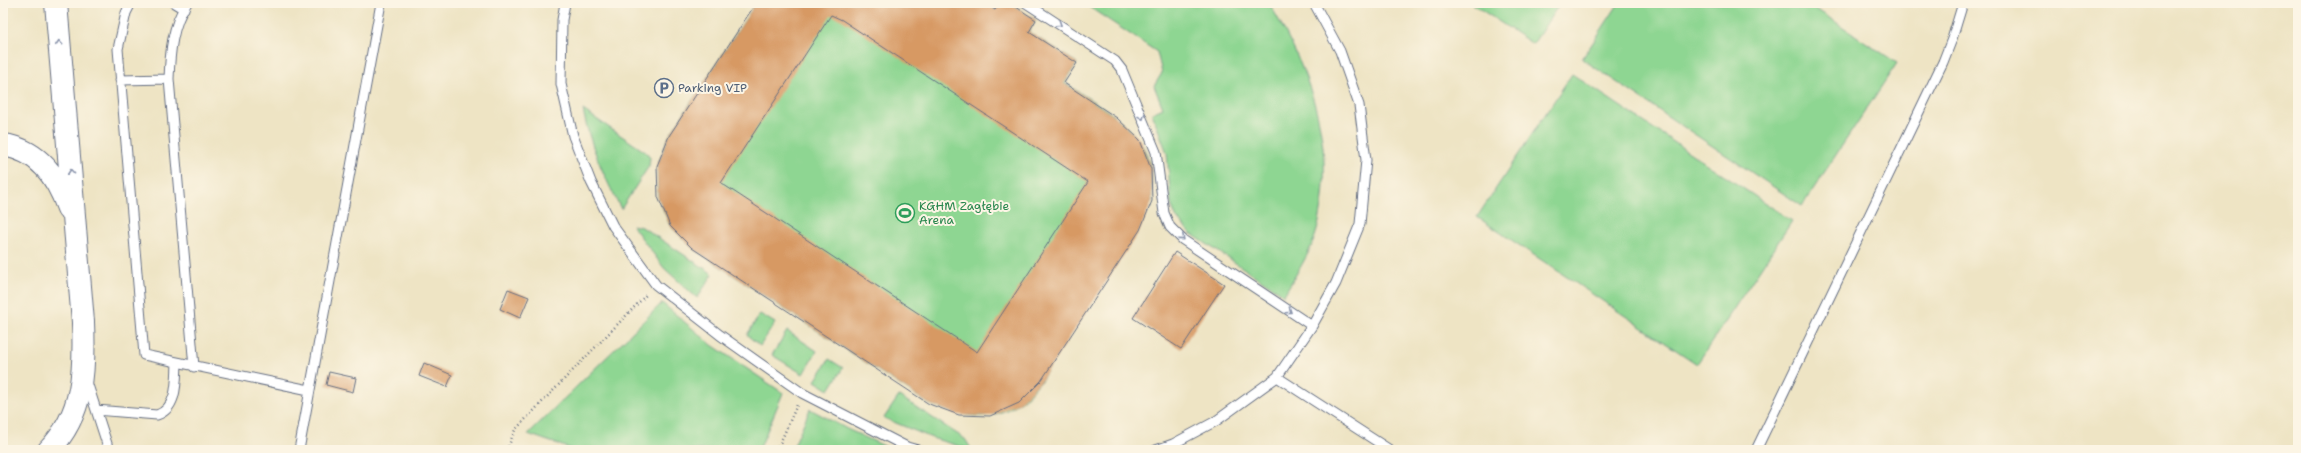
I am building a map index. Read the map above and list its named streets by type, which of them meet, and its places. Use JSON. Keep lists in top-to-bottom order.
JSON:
{
  "places": {
    "parking": ["Parking VIP"],
    "sports": ["KGHM Zagłębie Arena"]
  }
}
